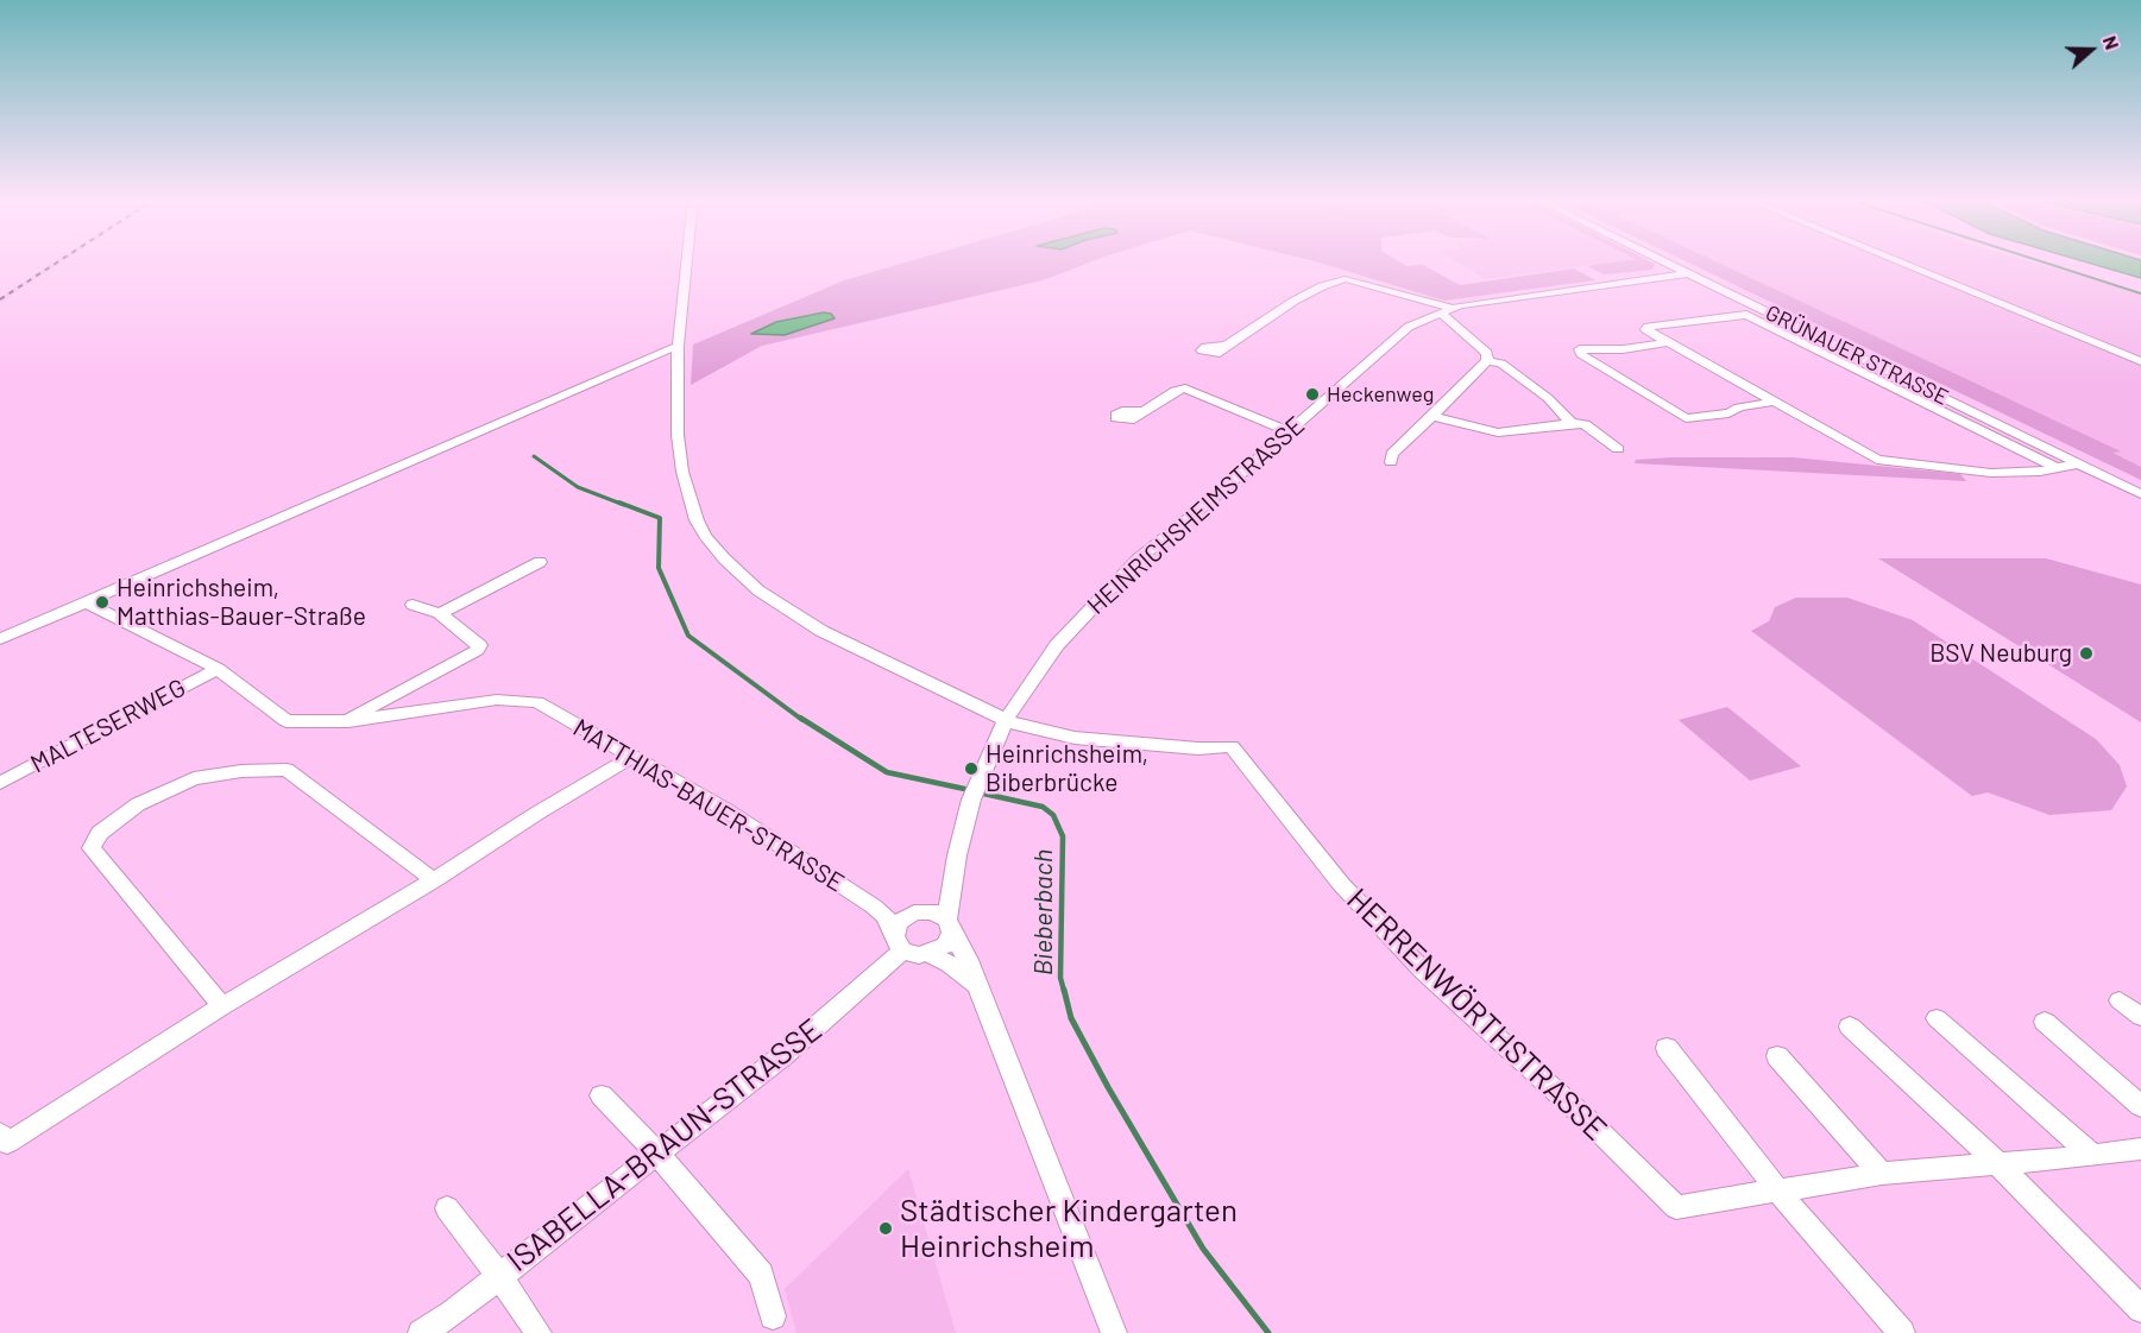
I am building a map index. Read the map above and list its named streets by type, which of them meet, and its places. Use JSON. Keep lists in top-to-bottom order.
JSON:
{
  "streets": {
    "street": [
      "GRÜNAUER STRASSE",
      "HEINRICHSHEIMSTRASSE",
      "MALTESERWEG",
      "MATTHIAS-BAUER-STRASSE",
      "HERRENWÖRTHSTRASSE",
      "ISABELLA-BRAUN-STRASSE"
    ]
  },
  "crossings": [
    ["GRÜNAUER STRASSE", "HEINRICHSHEIMSTRASSE"],
    ["HEINRICHSHEIMSTRASSE", "MATTHIAS-BAUER-STRASSE"],
    ["HEINRICHSHEIMSTRASSE", "HERRENWÖRTHSTRASSE"],
    ["HEINRICHSHEIMSTRASSE", "ISABELLA-BRAUN-STRASSE"],
    ["MALTESERWEG", "MATTHIAS-BAUER-STRASSE"],
    ["MATTHIAS-BAUER-STRASSE", "ISABELLA-BRAUN-STRASSE"]
  ],
  "water": ["Bieberbach"],
  "places": [
    "Heckenweg",
    "Heinrichsheim, Matthias-Bauer-Straße",
    "BSV Neuburg",
    "Heinrichsheim, Biberbrücke",
    "Städtischer Kindergarten Heinrichsheim"
  ],
  "north": "right"
}
